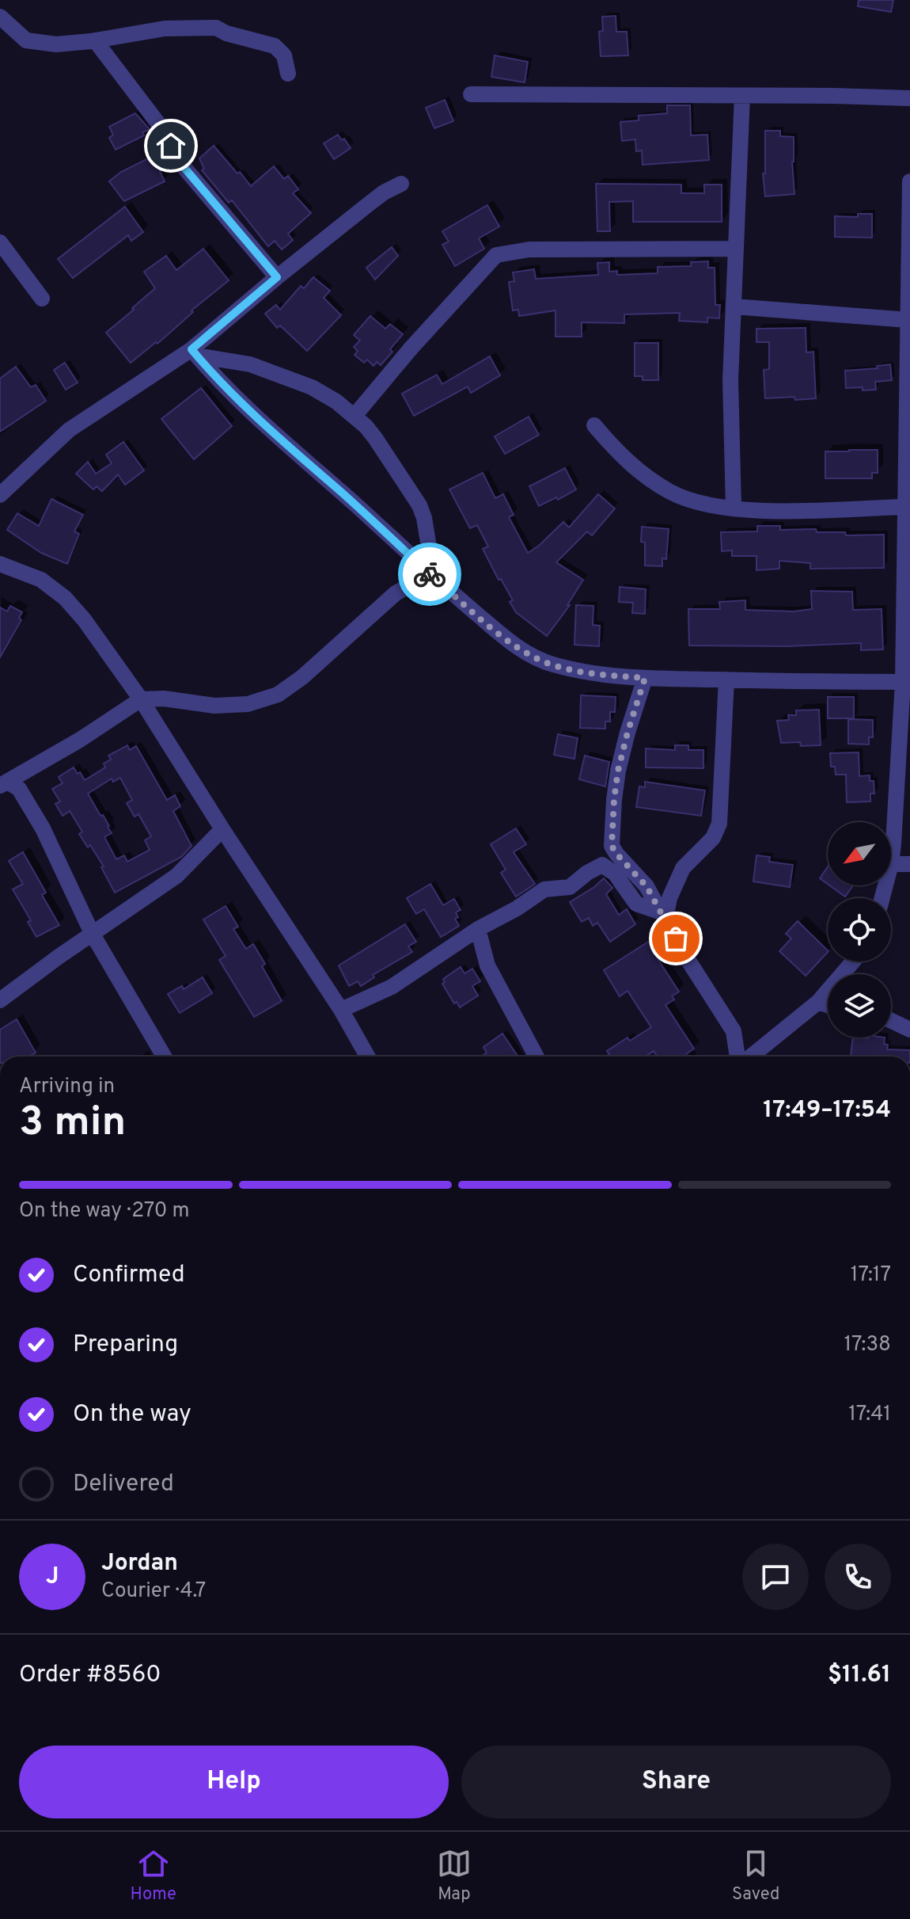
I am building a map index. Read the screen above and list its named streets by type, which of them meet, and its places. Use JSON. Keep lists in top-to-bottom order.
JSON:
{
  "north": "bottom left",
  "page": {
    "heading": ["3 min", "Arriving in", "17:49–17:54"],
    "panel": [
      "Jordan",
      "Courier · 4.7",
      "Order #8560",
      "$11.61"
    ],
    "bar": "On the way · 270 m",
    "list": [
      ["Confirmed", "17:17"],
      ["Preparing", "17:38"],
      ["On the way", "17:41"],
      "Delivered"
    ],
    "round": "J",
    "buttons": ["Help", "Share"],
    "tabs": ["Home", "Map", "Saved"]
  }
}
